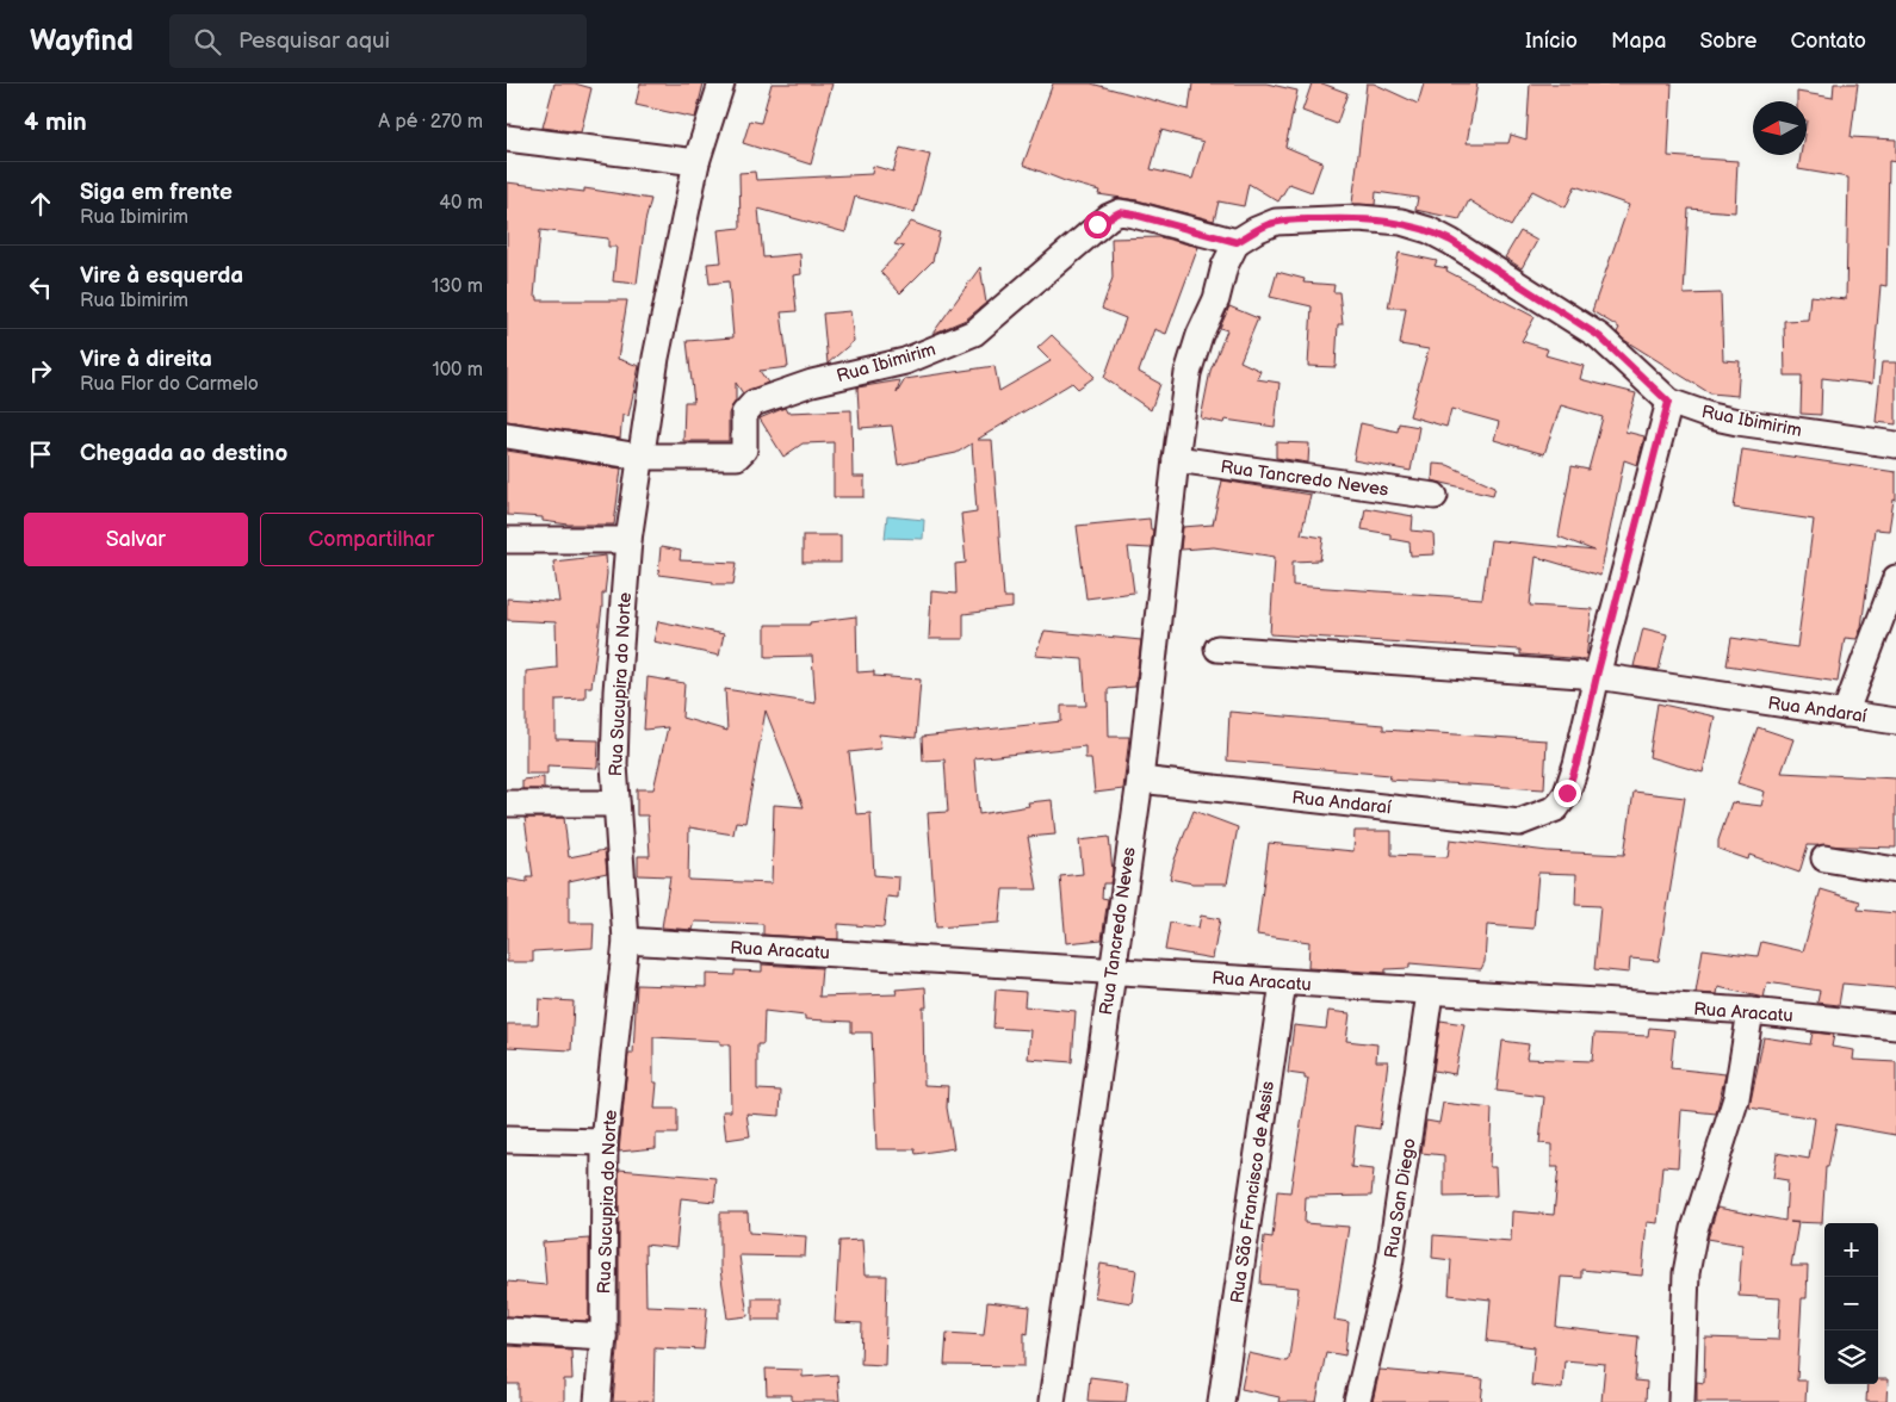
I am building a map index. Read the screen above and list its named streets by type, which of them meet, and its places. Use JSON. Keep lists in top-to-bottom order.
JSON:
{
  "streets": {
    "street": [
      "Rua Ibimirim",
      "Rua Tancredo Neves",
      "Rua Sucupira do Norte",
      "Rua Andaraí",
      "Rua Aracatu",
      "Rua São Francisco de Assis",
      "Rua San Diego"
    ]
  },
  "crossings": [
    ["Rua Ibimirim", "Rua Tancredo Neves"],
    ["Rua Ibimirim", "Rua Sucupira do Norte"],
    ["Rua Tancredo Neves", "Rua Andaraí"],
    ["Rua Tancredo Neves", "Rua Aracatu"],
    ["Rua Sucupira do Norte", "Rua Aracatu"],
    ["Rua Aracatu", "Rua São Francisco de Assis"],
    ["Rua Aracatu", "Rua San Diego"]
  ],
  "north": "left",
  "page": {
    "header": "Wayfind",
    "search": "Pesquisar aqui",
    "nav": [
      "Início",
      "Mapa",
      "Sobre",
      "Contato"
    ],
    "heading": ["4 min", "A pé · 270 m"],
    "list": [
      ["Siga em frente", "Rua Ibimirim", "40 m"],
      ["Vire à esquerda", "Rua Ibimirim", "130 m"],
      ["Vire à direita", "Rua Flor do Carmelo", "100 m"],
      "Chegada ao destino"
    ],
    "buttons": ["Salvar", "Compartilhar"],
    "map_buttons": ["+", "−"]
  }
}
